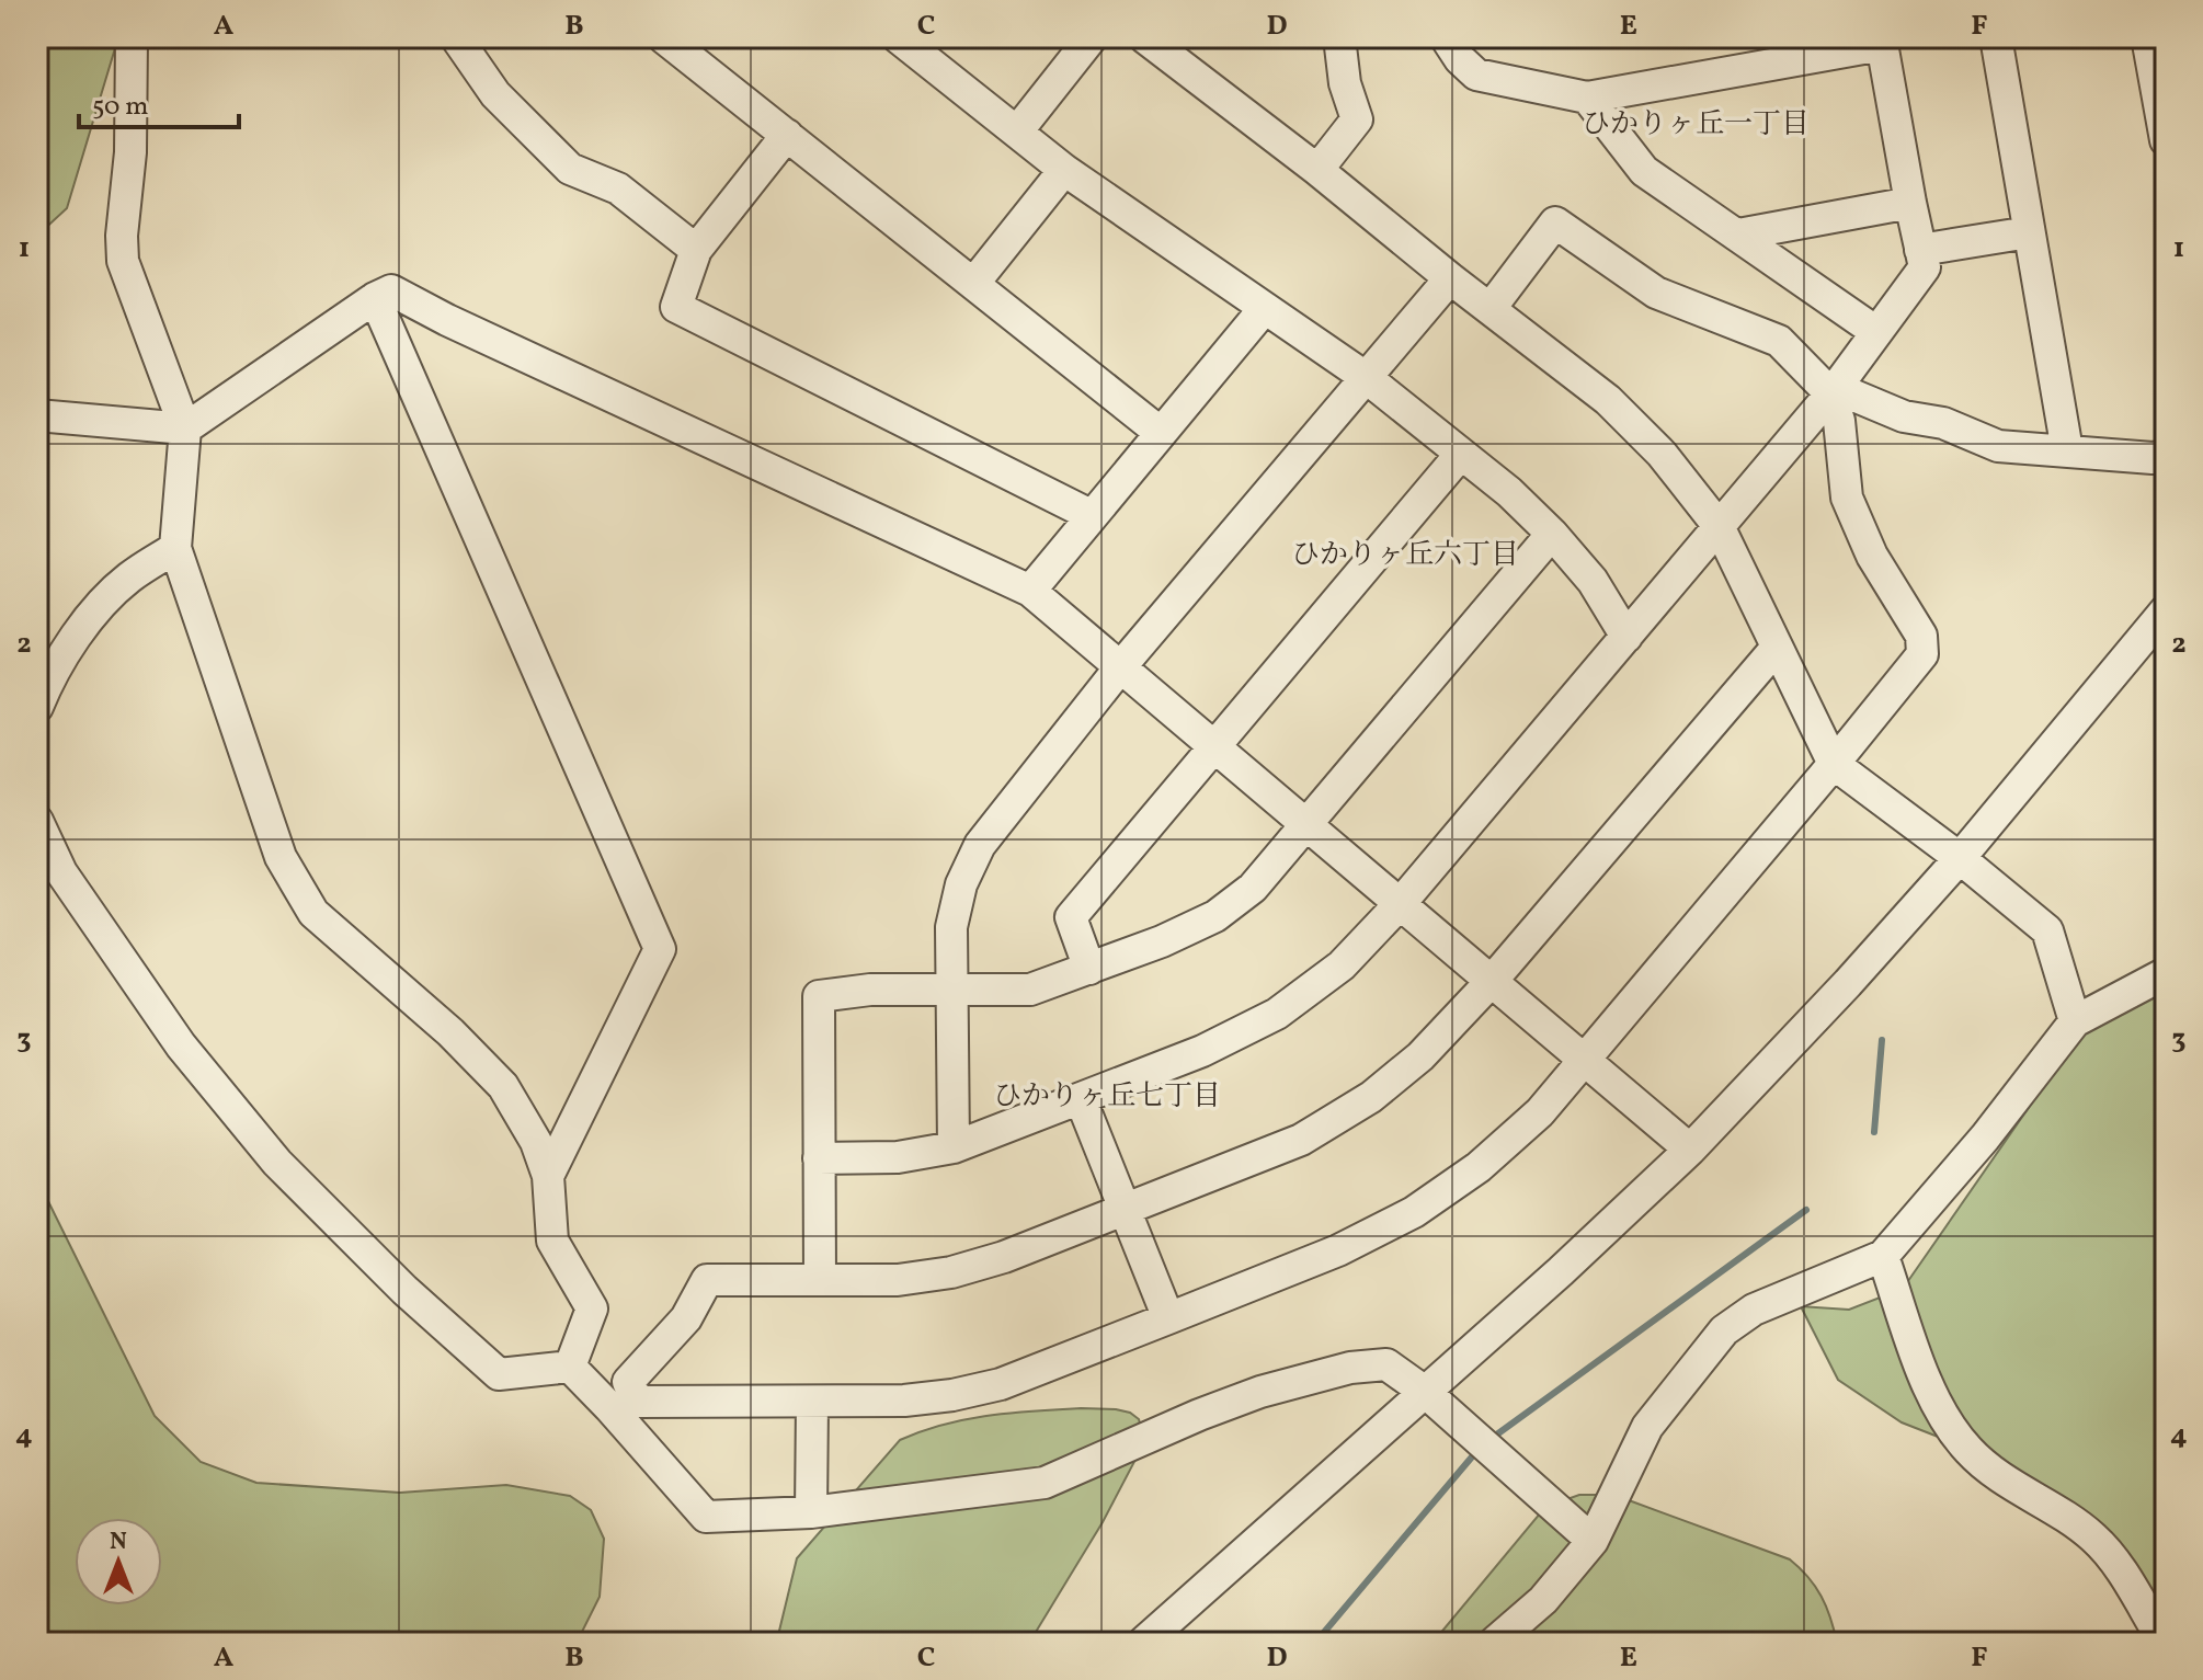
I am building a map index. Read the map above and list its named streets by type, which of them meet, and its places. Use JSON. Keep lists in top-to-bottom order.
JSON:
{
  "districts": ["ひかりヶ丘一丁目", "ひかりヶ丘六丁目", "ひかりヶ丘七丁目"],
  "scale_bar": "50 m",
  "north": "top",
  "grid": {
    "columns": [
      "A",
      "B",
      "C",
      "D",
      "E",
      "F"
    ],
    "rows": [
      "1",
      "2",
      "3",
      "4"
    ]
  }
}
